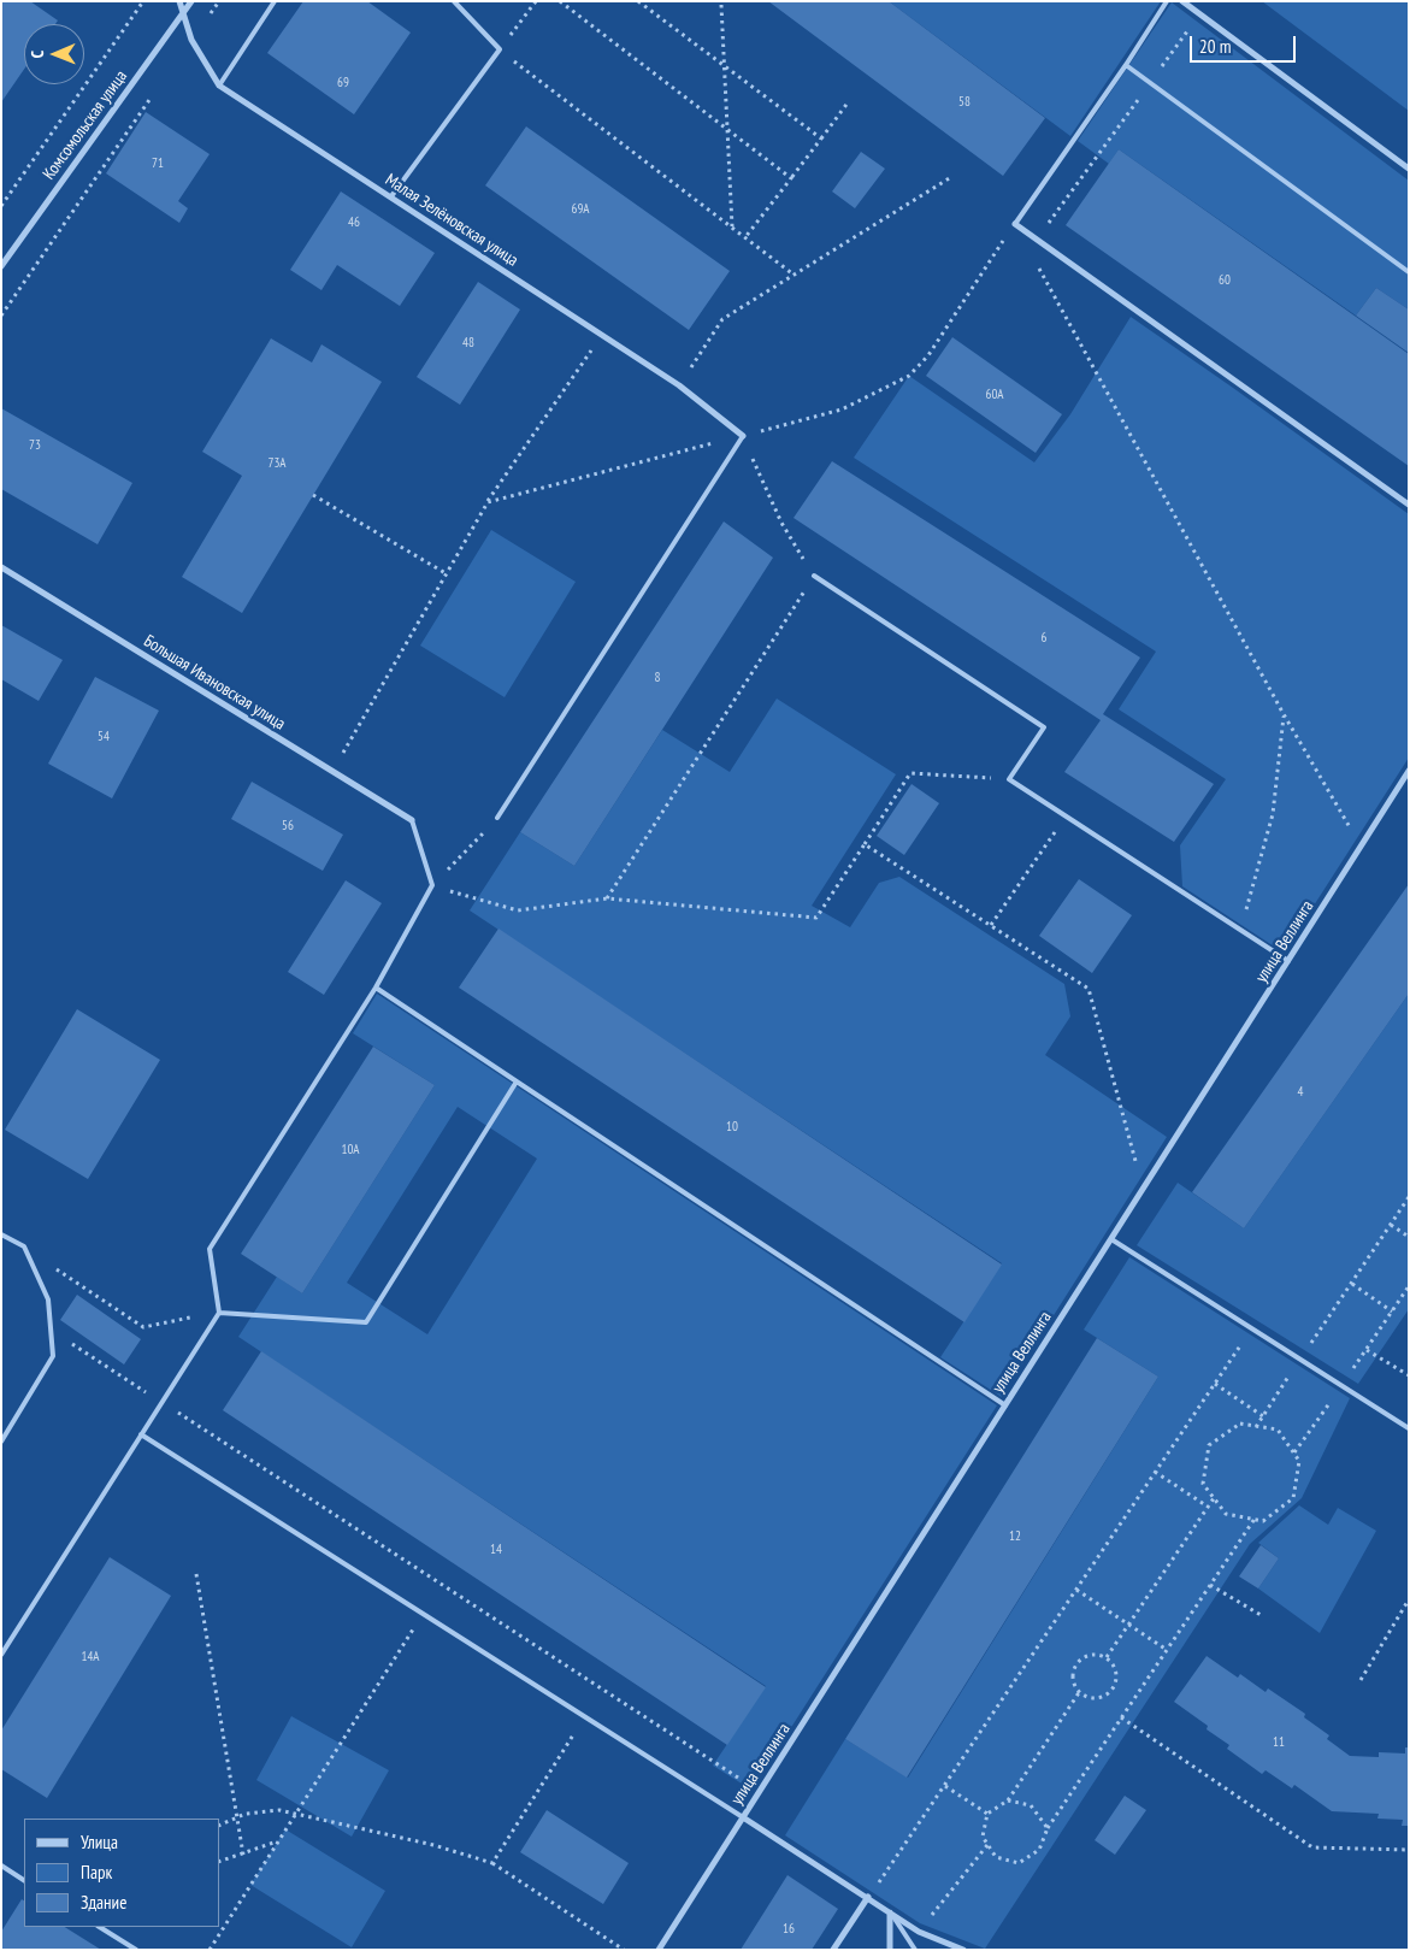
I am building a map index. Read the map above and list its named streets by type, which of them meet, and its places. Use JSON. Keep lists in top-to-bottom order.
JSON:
{
  "streets": {
    "street": [
      "Комсомольская улица",
      "Малая Зелёновская улица",
      "Большая Ивановская улица",
      "улица Веллинга"
    ]
  },
  "crossings": [
    ["Комсомольская улица", "Малая Зелёновская улица"]
  ],
  "house_numbers": [
    "69",
    "58",
    "71",
    "69А",
    "46",
    "60",
    "48",
    "60А",
    "73",
    "73А",
    "6",
    "8",
    "54",
    "56",
    "4",
    "10",
    "10А",
    "12",
    "14",
    "14А",
    "11",
    "16"
  ],
  "legend": ["Улица", "Парк", "Здание"],
  "scale_bar": "20 m",
  "north": "left"
}
